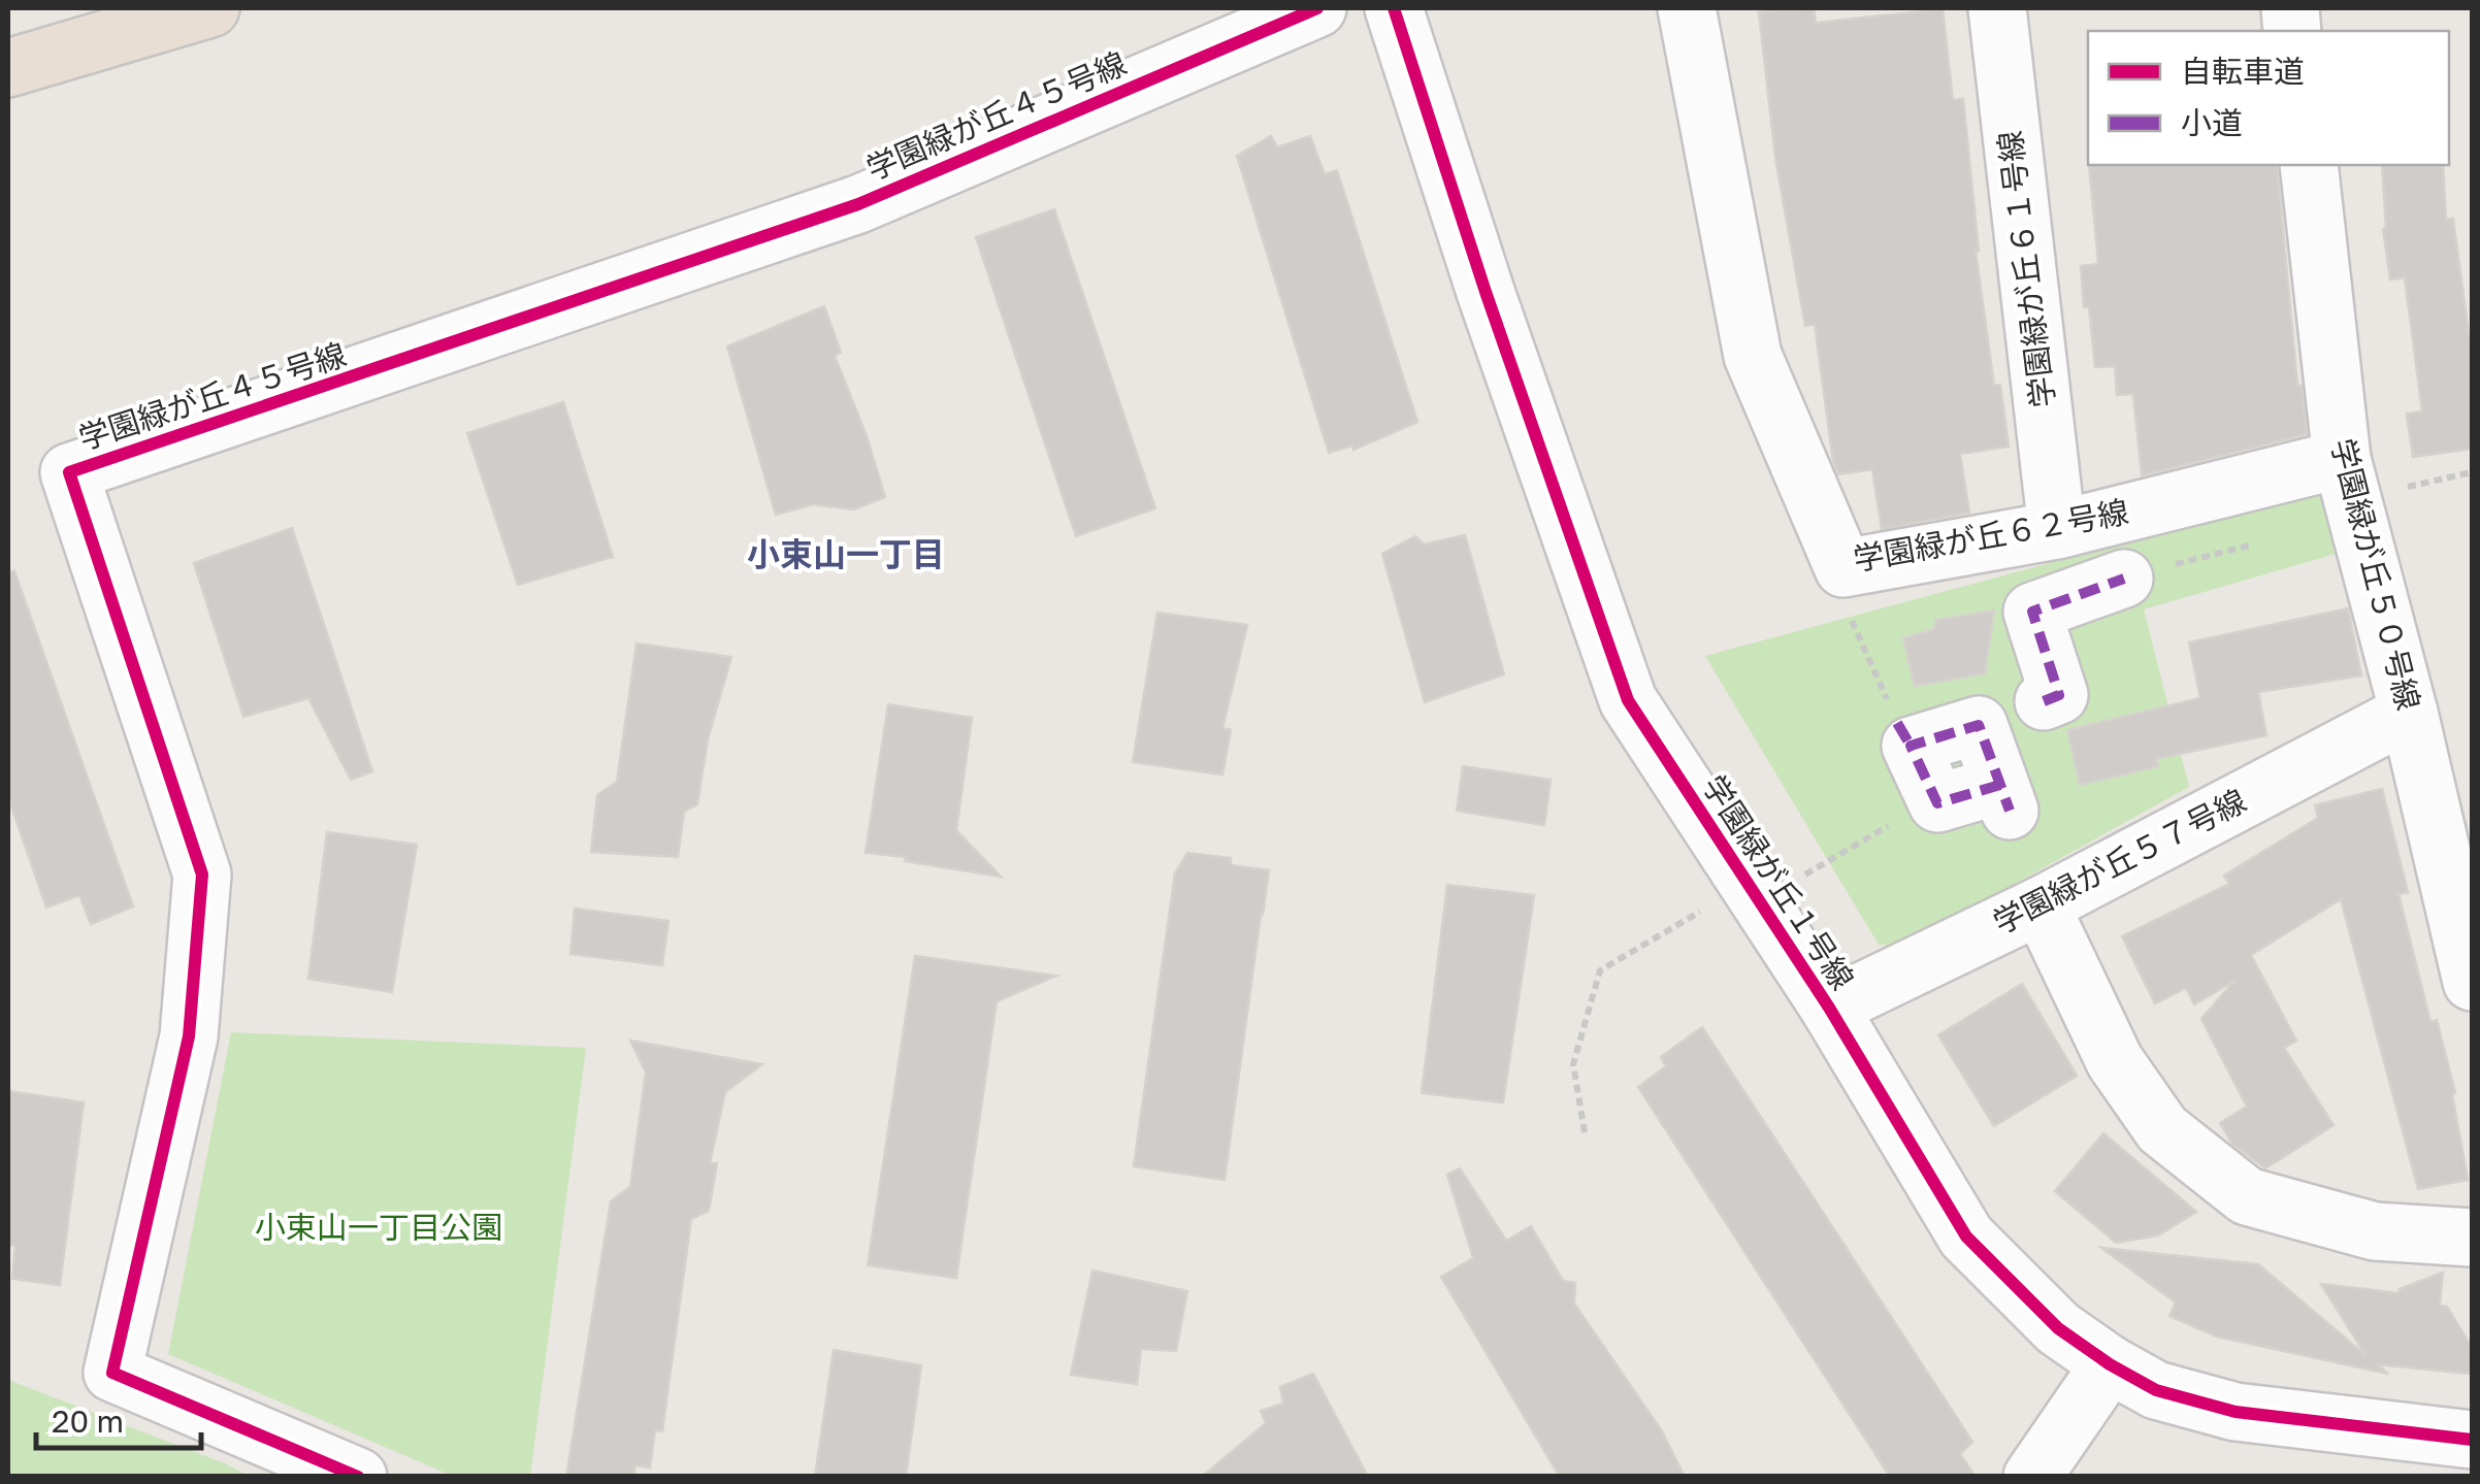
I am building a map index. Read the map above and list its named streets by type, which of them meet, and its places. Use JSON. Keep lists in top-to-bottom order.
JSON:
{
  "streets": {
    "street": [
      "学園緑が丘４５号線",
      "学園緑が丘６１号線",
      "学園緑が丘６２号線",
      "学園緑が丘５０号線",
      "学園緑が丘５７号線",
      "学園緑が丘１号線"
    ]
  },
  "crossings": [
    ["学園緑が丘６１号線", "学園緑が丘６２号線"],
    ["学園緑が丘６２号線", "学園緑が丘５０号線"],
    ["学園緑が丘５０号線", "学園緑が丘５７号線"],
    ["学園緑が丘５７号線", "学園緑が丘１号線"]
  ],
  "districts": ["小束山一丁目"],
  "parks": ["小束山一丁目公園"],
  "legend": ["自転車道", "小道"],
  "scale_bar": "20 m"
}
